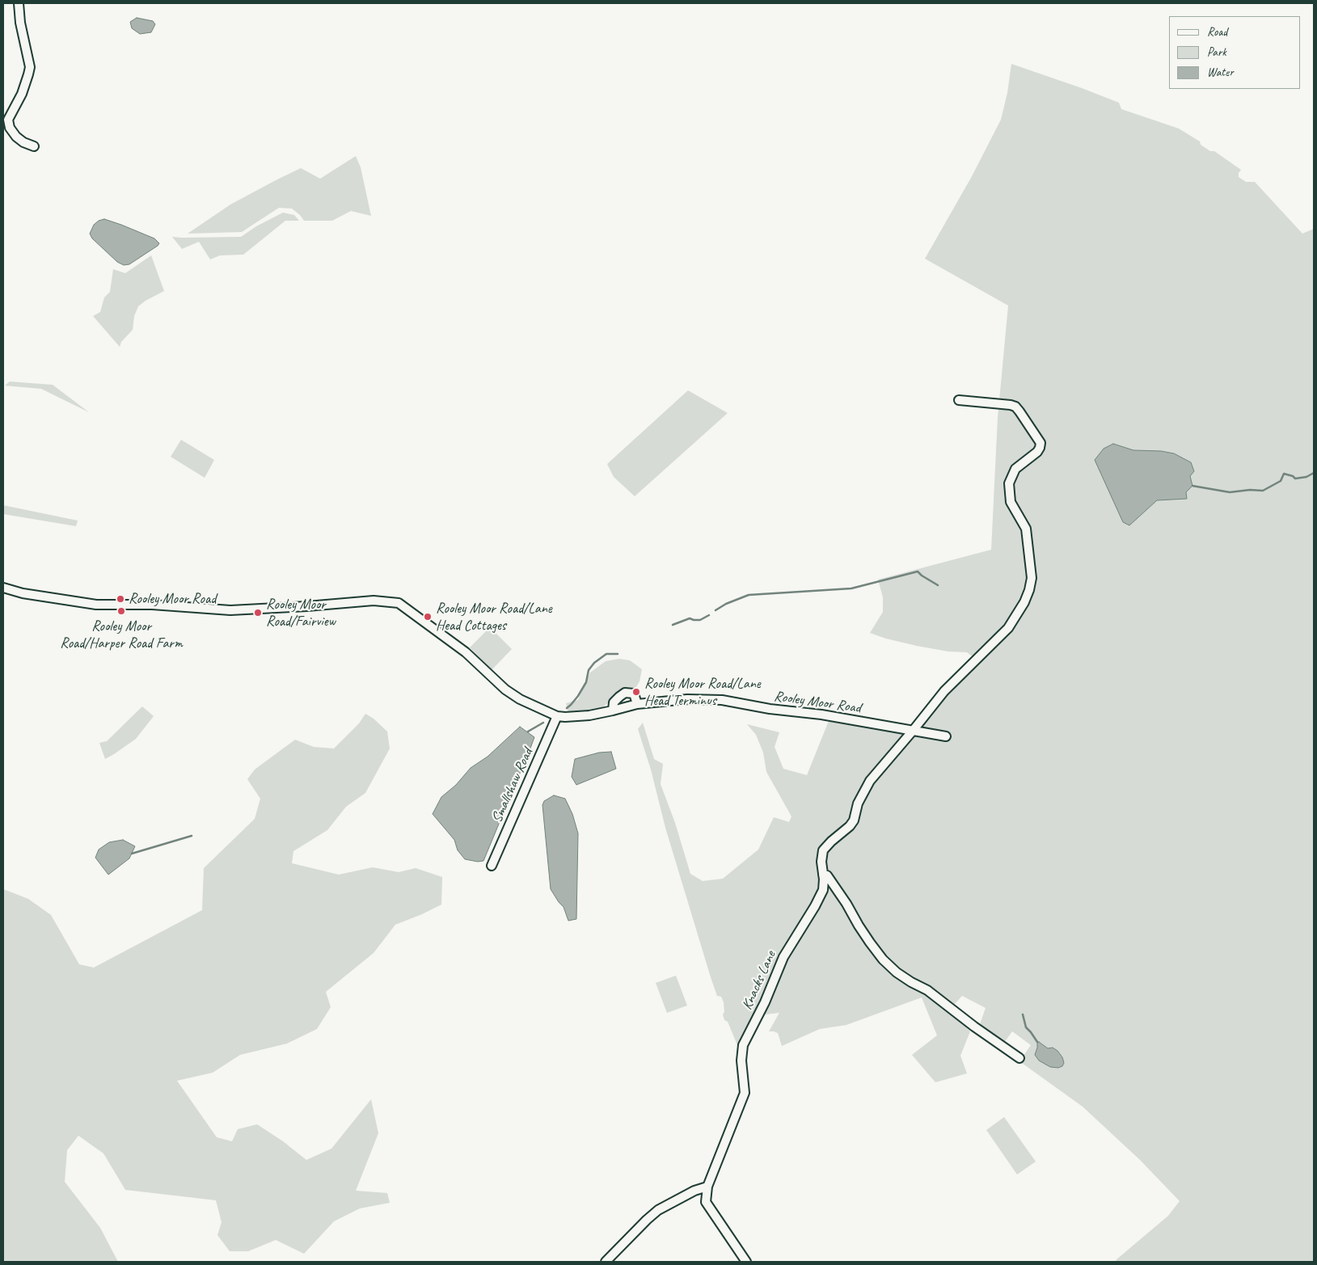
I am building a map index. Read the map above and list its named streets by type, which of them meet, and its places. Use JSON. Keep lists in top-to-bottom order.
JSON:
{
  "streets": {
    "street": ["Rooley Moor Road", "Smallshaw Road", "Knacks Lane"]
  },
  "crossings": [
    ["Rooley Moor Road", "Smallshaw Road"],
    ["Rooley Moor Road", "Knacks Lane"]
  ],
  "places": [
    "Rooley Moor Road",
    "Rooley Moor Road/Harper Road Farm",
    "Rooley Moor Road/Fairview",
    "Rooley Moor Road/Lane Head Cottages",
    "Rooley Moor Road/Lane Head Terminus"
  ],
  "legend": ["Road", "Park", "Water"]
}
